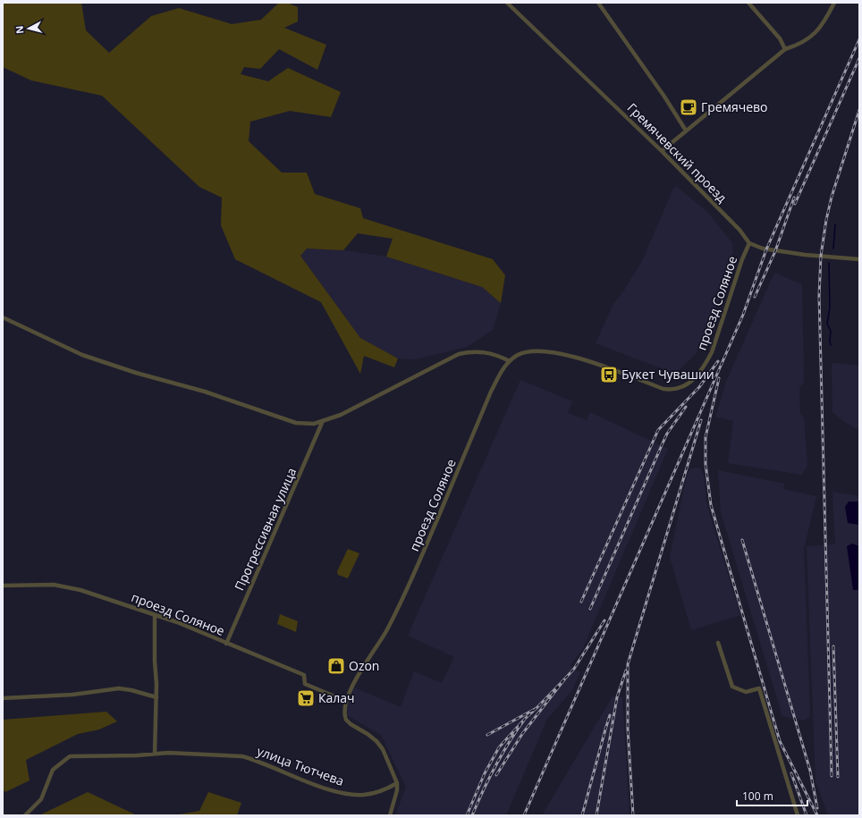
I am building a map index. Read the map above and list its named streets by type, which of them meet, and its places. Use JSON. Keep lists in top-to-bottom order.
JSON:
{
  "streets": {
    "street": [
      "Гремячевский проезд",
      "проезд Соляное",
      "Прогрессивная улица",
      "улица Тютчева"
    ]
  },
  "crossings": [
    ["Гремячевский проезд", "проезд Соляное"],
    ["проезд Соляное", "Прогрессивная улица"]
  ],
  "places": {
    "cafe": ["Гремячево"],
    "bus stop": ["Букет Чувашии"],
    "shop": ["Ozon"],
    "supermarket": ["Калач"]
  },
  "scale_bar": "100 m",
  "north": "left"
}
